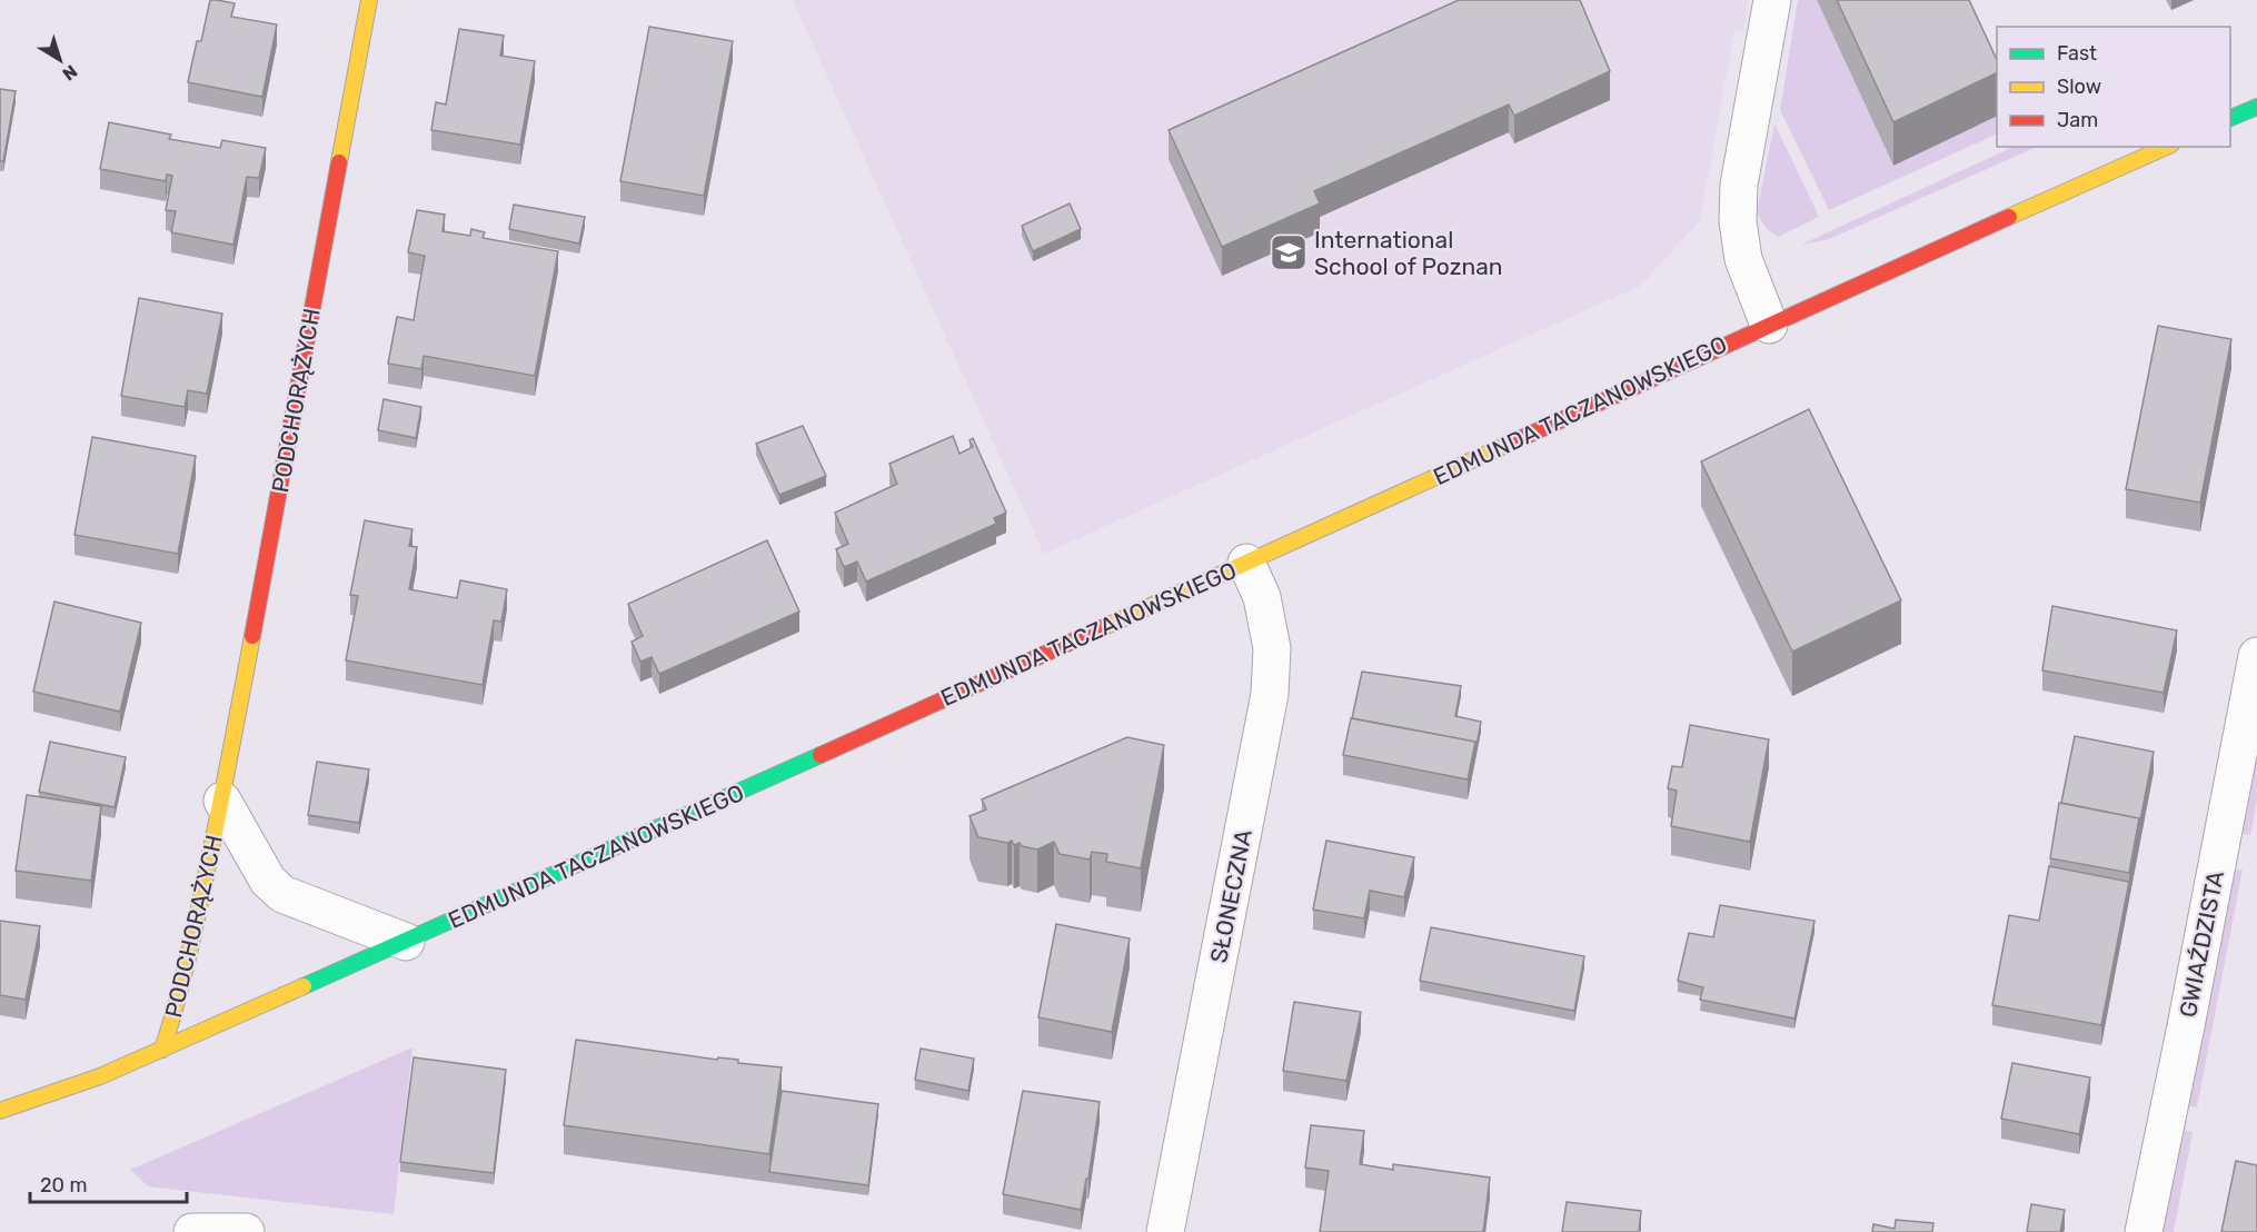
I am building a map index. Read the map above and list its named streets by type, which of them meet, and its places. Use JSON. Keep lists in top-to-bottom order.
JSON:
{
  "streets": {
    "street": [
      "PODCHORĄŻYCH",
      "EDMUNDA TACZANOWSKIEGO",
      "SŁONECZNA",
      "GWIAŹDZISTA"
    ]
  },
  "crossings": [
    ["PODCHORĄŻYCH", "EDMUNDA TACZANOWSKIEGO"],
    ["EDMUNDA TACZANOWSKIEGO", "SŁONECZNA"]
  ],
  "places": {
    "school or university": ["International School of Poznan"]
  },
  "legend": ["Fast", "Slow", "Jam"],
  "scale_bar": "20 m",
  "north": "bottom right"
}
